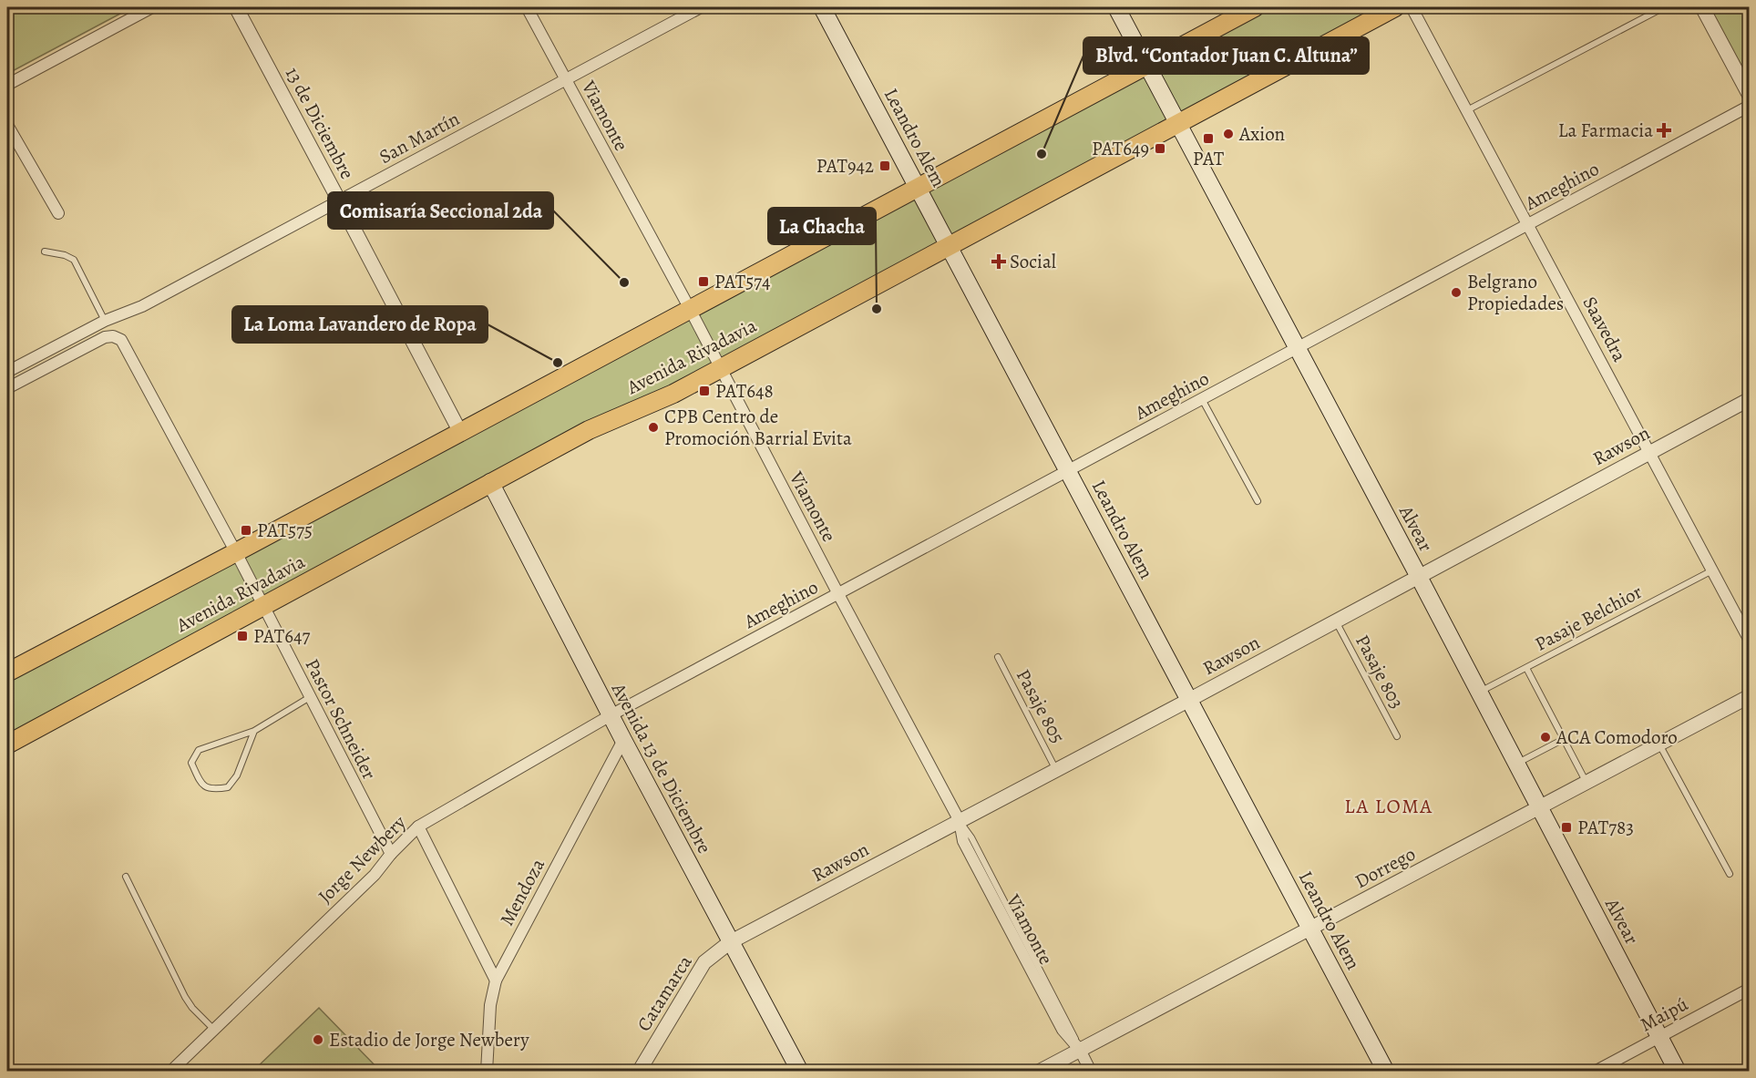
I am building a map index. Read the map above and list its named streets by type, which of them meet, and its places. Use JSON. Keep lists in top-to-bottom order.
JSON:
{
  "streets": {
    "main road": [
      "Leandro Alem",
      "Avenida Rivadavia",
      "Alvear",
      "Avenida 13 de Diciembre"
    ],
    "street": [
      "Viamonte",
      "13 de Diciembre",
      "San Martín",
      "Ameghino",
      "Saavedra",
      "Rawson",
      "Pastor Schneider",
      "Jorge Newbery",
      "Dorrego",
      "Mendoza",
      "Catamarca",
      "Maipú"
    ],
    "lane": ["Pasaje Belchior", "Pasaje 803", "Pasaje 805"]
  },
  "crossings": [
    ["Viamonte", "San Martín"],
    ["Viamonte", "Ameghino"],
    ["Viamonte", "Avenida Rivadavia"],
    ["Viamonte", "Rawson"],
    ["Viamonte", "Dorrego"],
    ["13 de Diciembre", "San Martín"],
    ["13 de Diciembre", "Avenida Rivadavia"],
    ["Leandro Alem", "Ameghino"],
    ["Leandro Alem", "Avenida Rivadavia"],
    ["Leandro Alem", "Rawson"],
    ["Leandro Alem", "Dorrego"],
    ["Ameghino", "Saavedra"],
    ["Ameghino", "Alvear"],
    ["Ameghino", "Avenida 13 de Diciembre"],
    ["Ameghino", "Jorge Newbery"],
    ["Saavedra", "Rawson"],
    ["Saavedra", "Pasaje Belchior"],
    ["Avenida Rivadavia", "Alvear"],
    ["Avenida Rivadavia", "Pastor Schneider"],
    ["Avenida Rivadavia", "Avenida 13 de Diciembre"],
    ["Rawson", "Alvear"],
    ["Rawson", "Pasaje 803"],
    ["Rawson", "Pasaje 805"],
    ["Rawson", "Avenida 13 de Diciembre"],
    ["Rawson", "Catamarca"],
    ["Alvear", "Pasaje Belchior"],
    ["Alvear", "Dorrego"],
    ["Alvear", "Maipú"],
    ["Pastor Schneider", "Jorge Newbery"],
    ["Avenida 13 de Diciembre", "Jorge Newbery"],
    ["Avenida 13 de Diciembre", "Mendoza"],
    ["Avenida 13 de Diciembre", "Catamarca"]
  ],
  "districts": ["LA LOMA"],
  "places": {
    "health": ["La Farmacia", "Social"],
    "other": [
      "Axion",
      "Blvd. “Contador Juan C. Altuna”",
      "Comisaría Seccional 2da",
      "Belgrano Propiedades",
      "La Chacha",
      "La Loma Lavandero de Ropa",
      "CPB Centro de Promoción Barrial Evita",
      "ACA Comodoro",
      "Estadio de Jorge Newbery"
    ],
    "transit": [
      "PAT",
      "PAT649",
      "PAT942",
      "PAT574",
      "PAT648",
      "PAT575",
      "PAT647",
      "PAT783"
    ]
  }
}
